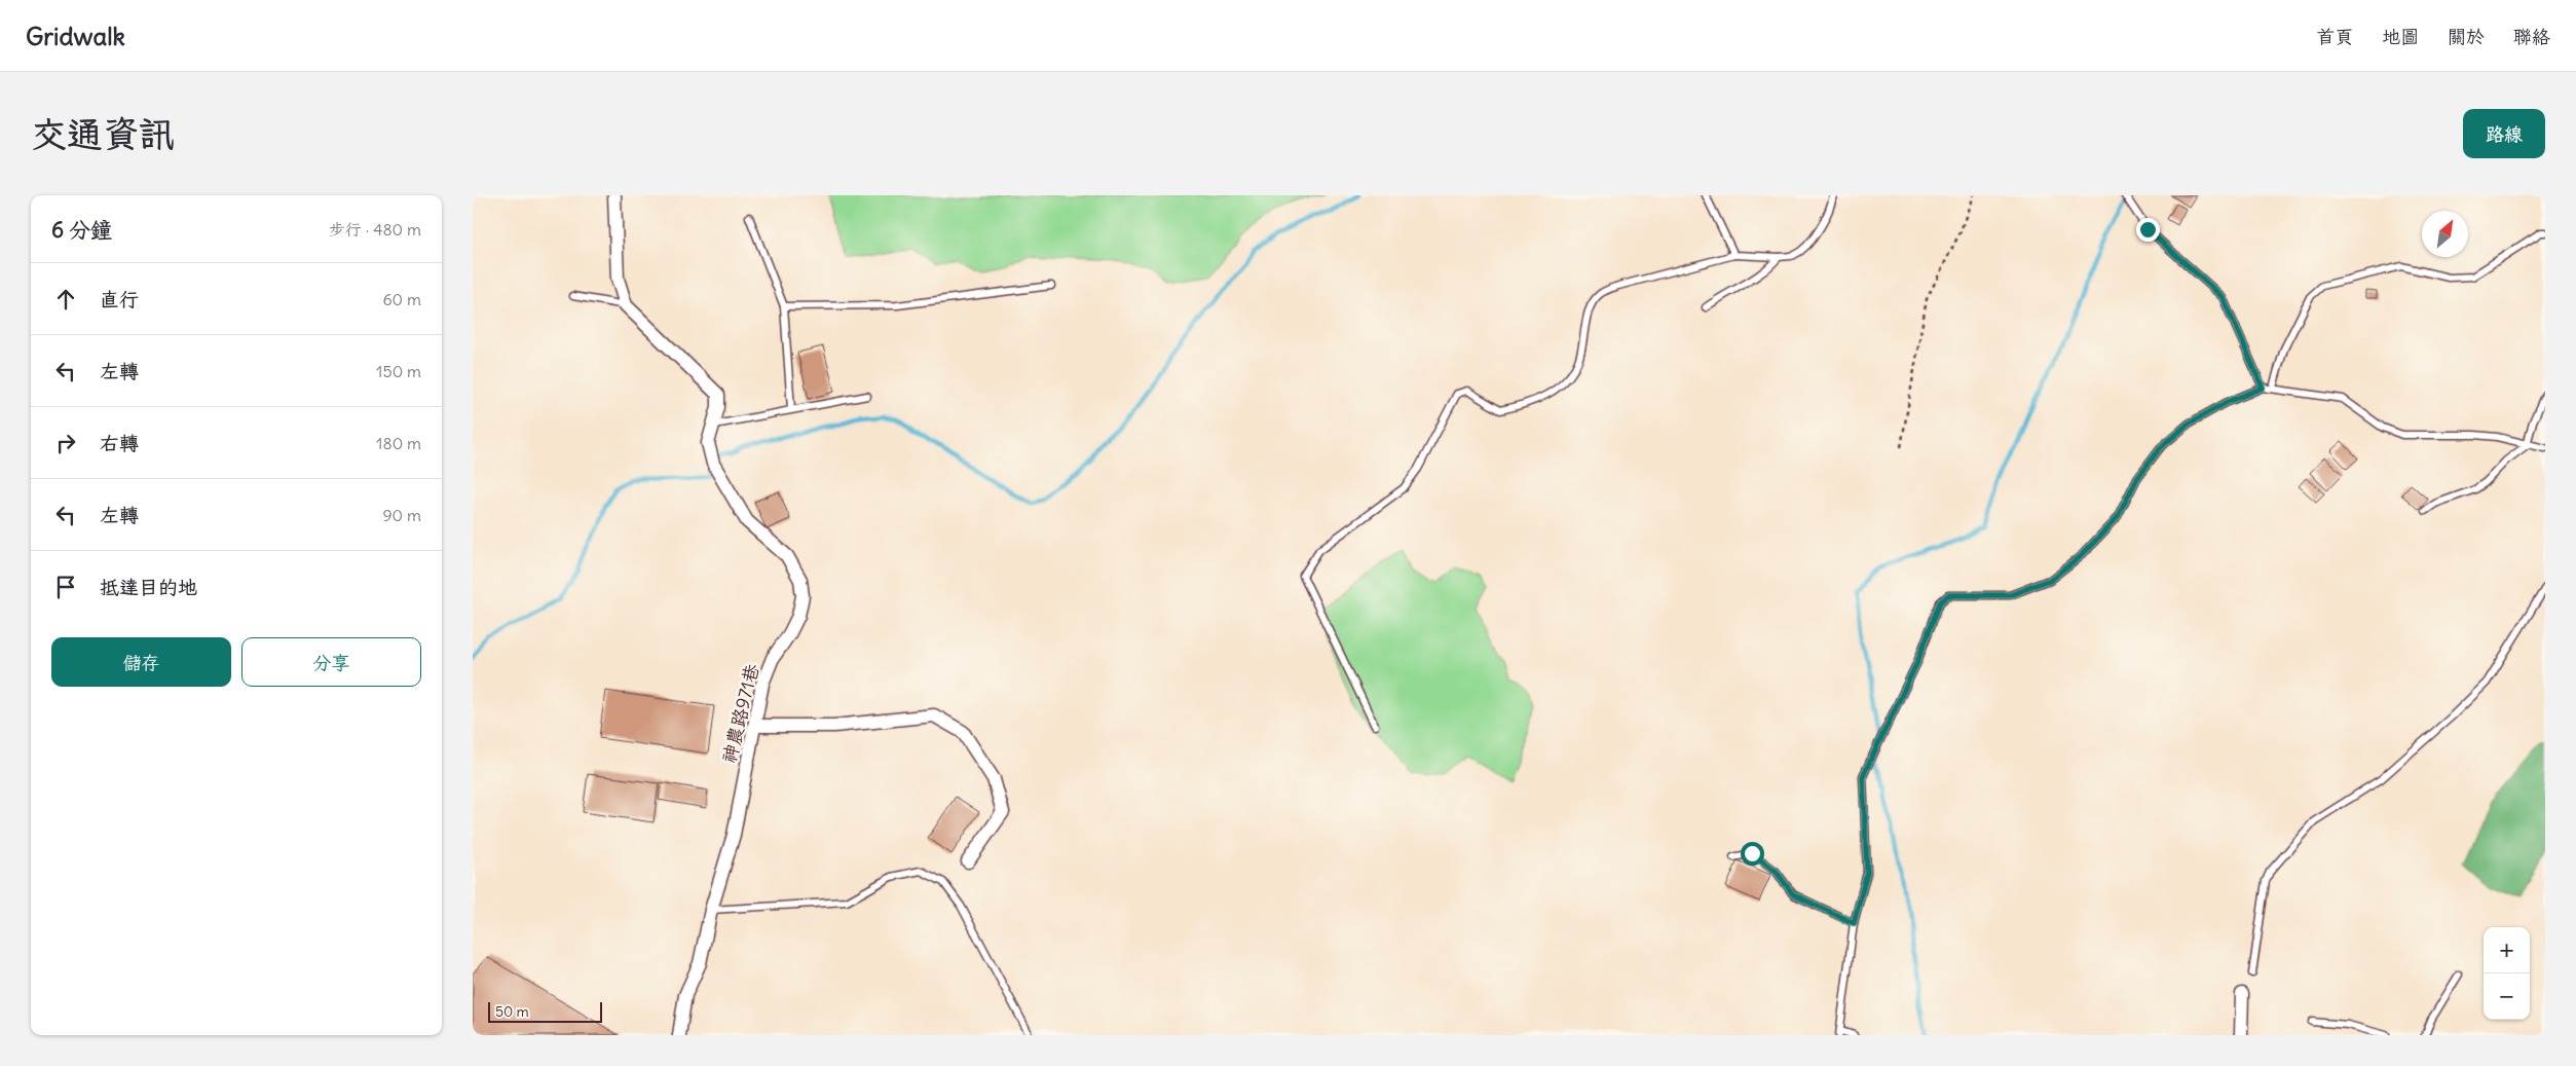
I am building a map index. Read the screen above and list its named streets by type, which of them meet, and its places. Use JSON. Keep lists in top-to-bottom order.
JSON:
{
  "streets": {
    "street": ["神農路971巷"]
  },
  "scale_bar": "50 m",
  "north": "top right",
  "page": {
    "header": "Gridwalk",
    "nav": [
      "首頁",
      "地圖",
      "關於",
      "聯絡"
    ],
    "buttons": [
      "路線",
      ["儲存", "分享"]
    ],
    "title": "交通資訊",
    "heading": ["6 分鐘", "步行 · 480 m"],
    "list": [
      ["直行", "60 m"],
      ["左轉", "150 m"],
      ["右轉", "180 m"],
      ["左轉", "90 m"],
      "抵達目的地"
    ],
    "map_buttons": ["+", "−"],
    "scale": "50 m"
  }
}
